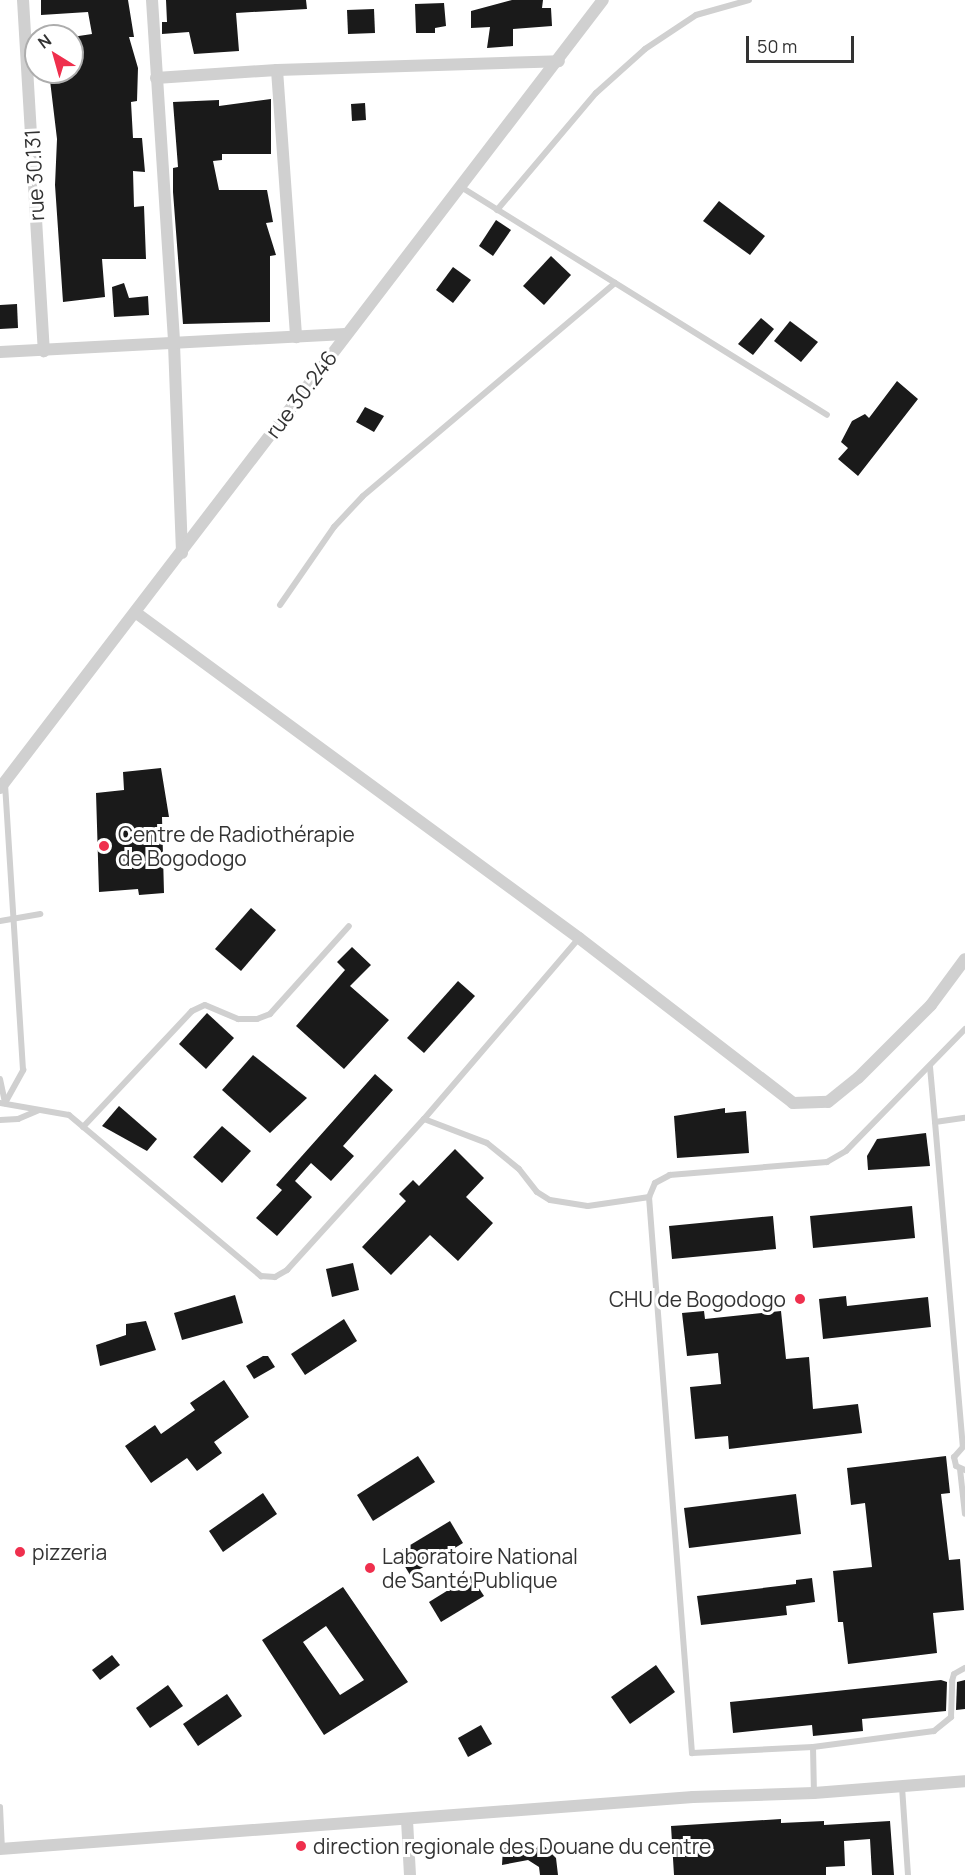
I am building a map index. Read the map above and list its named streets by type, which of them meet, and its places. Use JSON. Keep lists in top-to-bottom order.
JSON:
{
  "streets": {
    "street": ["rue 30.131", "rue 30.246"]
  },
  "places": [
    "Centre de Radiothérapie de Bogodogo",
    "CHU de Bogodogo",
    "pizzeria",
    "Laboratoire National de Santé Publique",
    "direction regionale des Douane du centre"
  ],
  "scale_bar": "50 m",
  "north": "top left"
}
